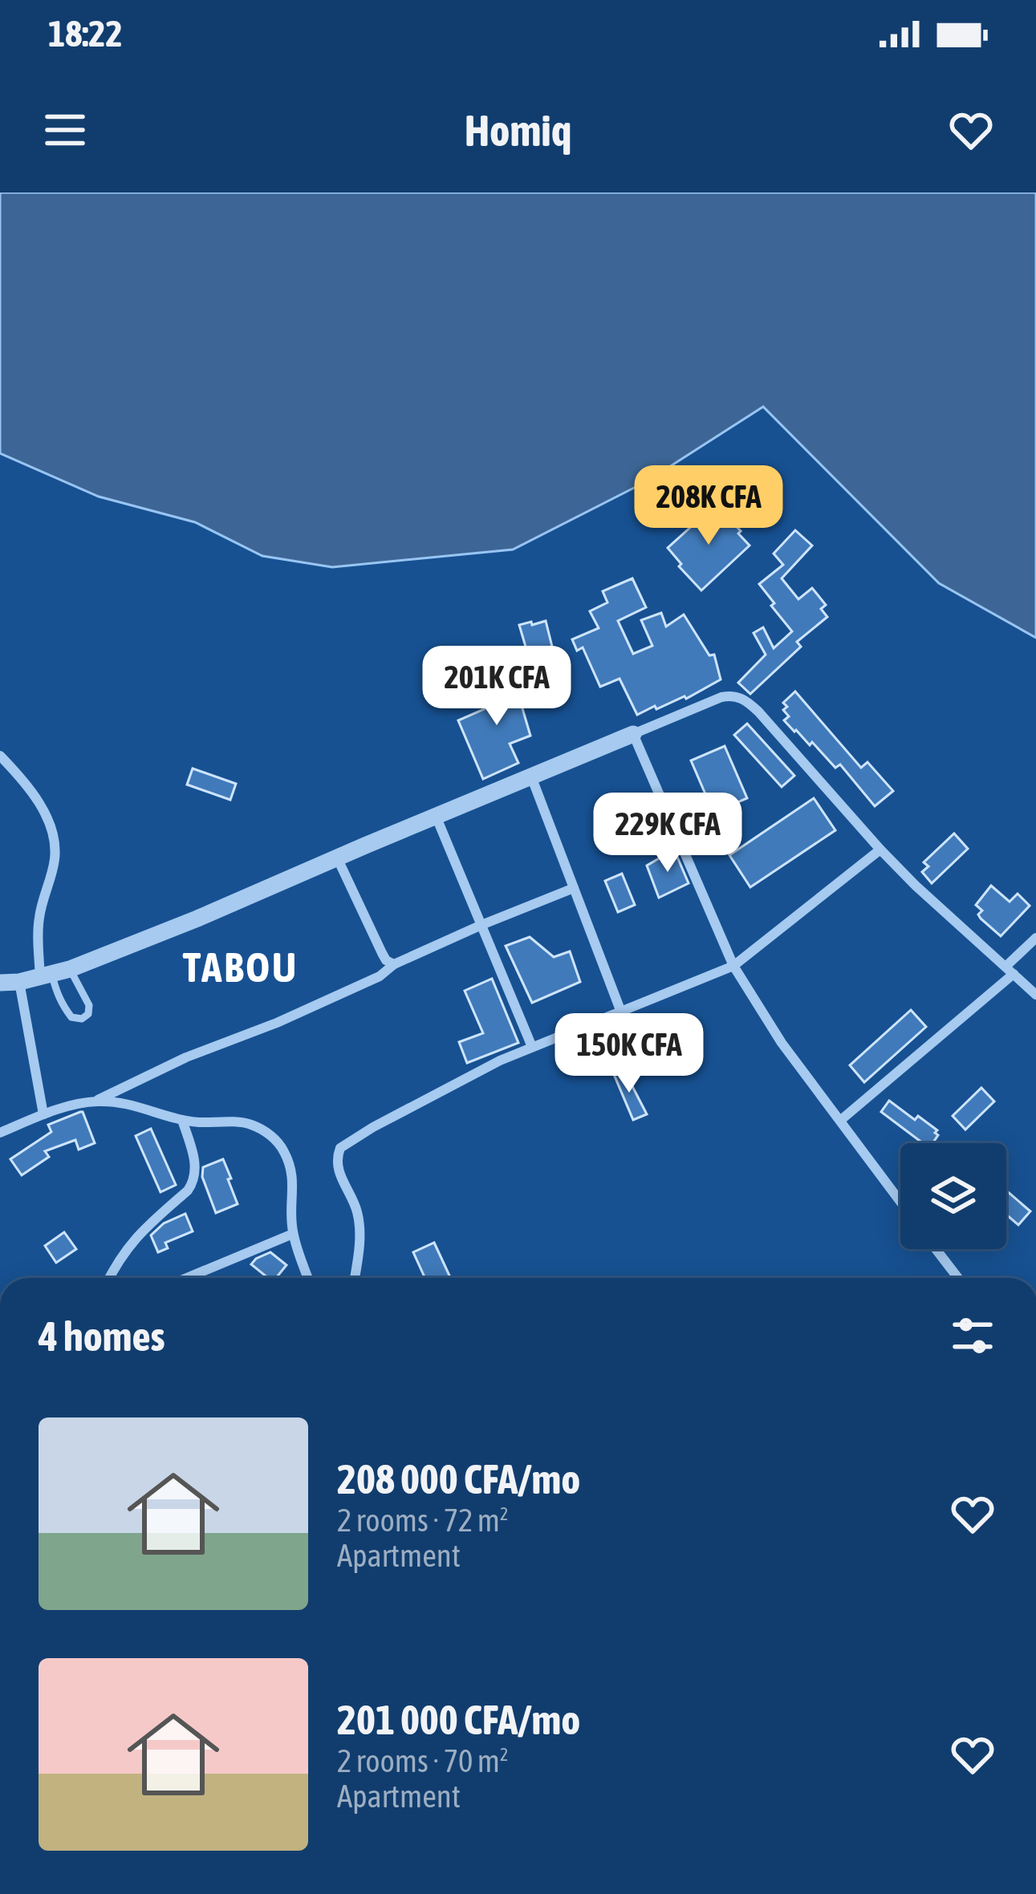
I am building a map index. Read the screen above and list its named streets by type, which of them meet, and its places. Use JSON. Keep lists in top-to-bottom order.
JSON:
{
  "districts": ["TABOU"],
  "page": {
    "status": "18:22",
    "header": "Homiq",
    "price": [
      "208K CFA",
      "201K CFA",
      "229K CFA",
      "150K CFA"
    ],
    "heading": "4 homes",
    "list": [
      {
        "name": "208 000 CFA/mo",
        "note": "2 rooms · 72 m² · Apartment"
      },
      {
        "name": "201 000 CFA/mo",
        "note": "2 rooms · 70 m² · Apartment"
      }
    ]
  }
}
